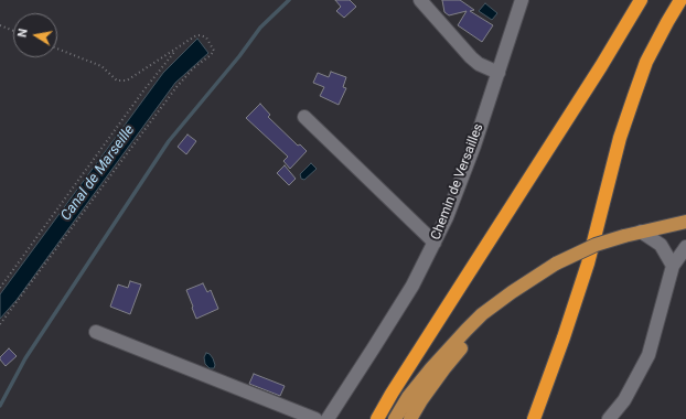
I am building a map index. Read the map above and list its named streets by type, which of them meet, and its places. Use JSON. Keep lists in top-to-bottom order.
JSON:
{
  "streets": {
    "street": ["Chemin de Versailles"]
  },
  "water": ["Canal de Marseille"],
  "north": "left"
}
